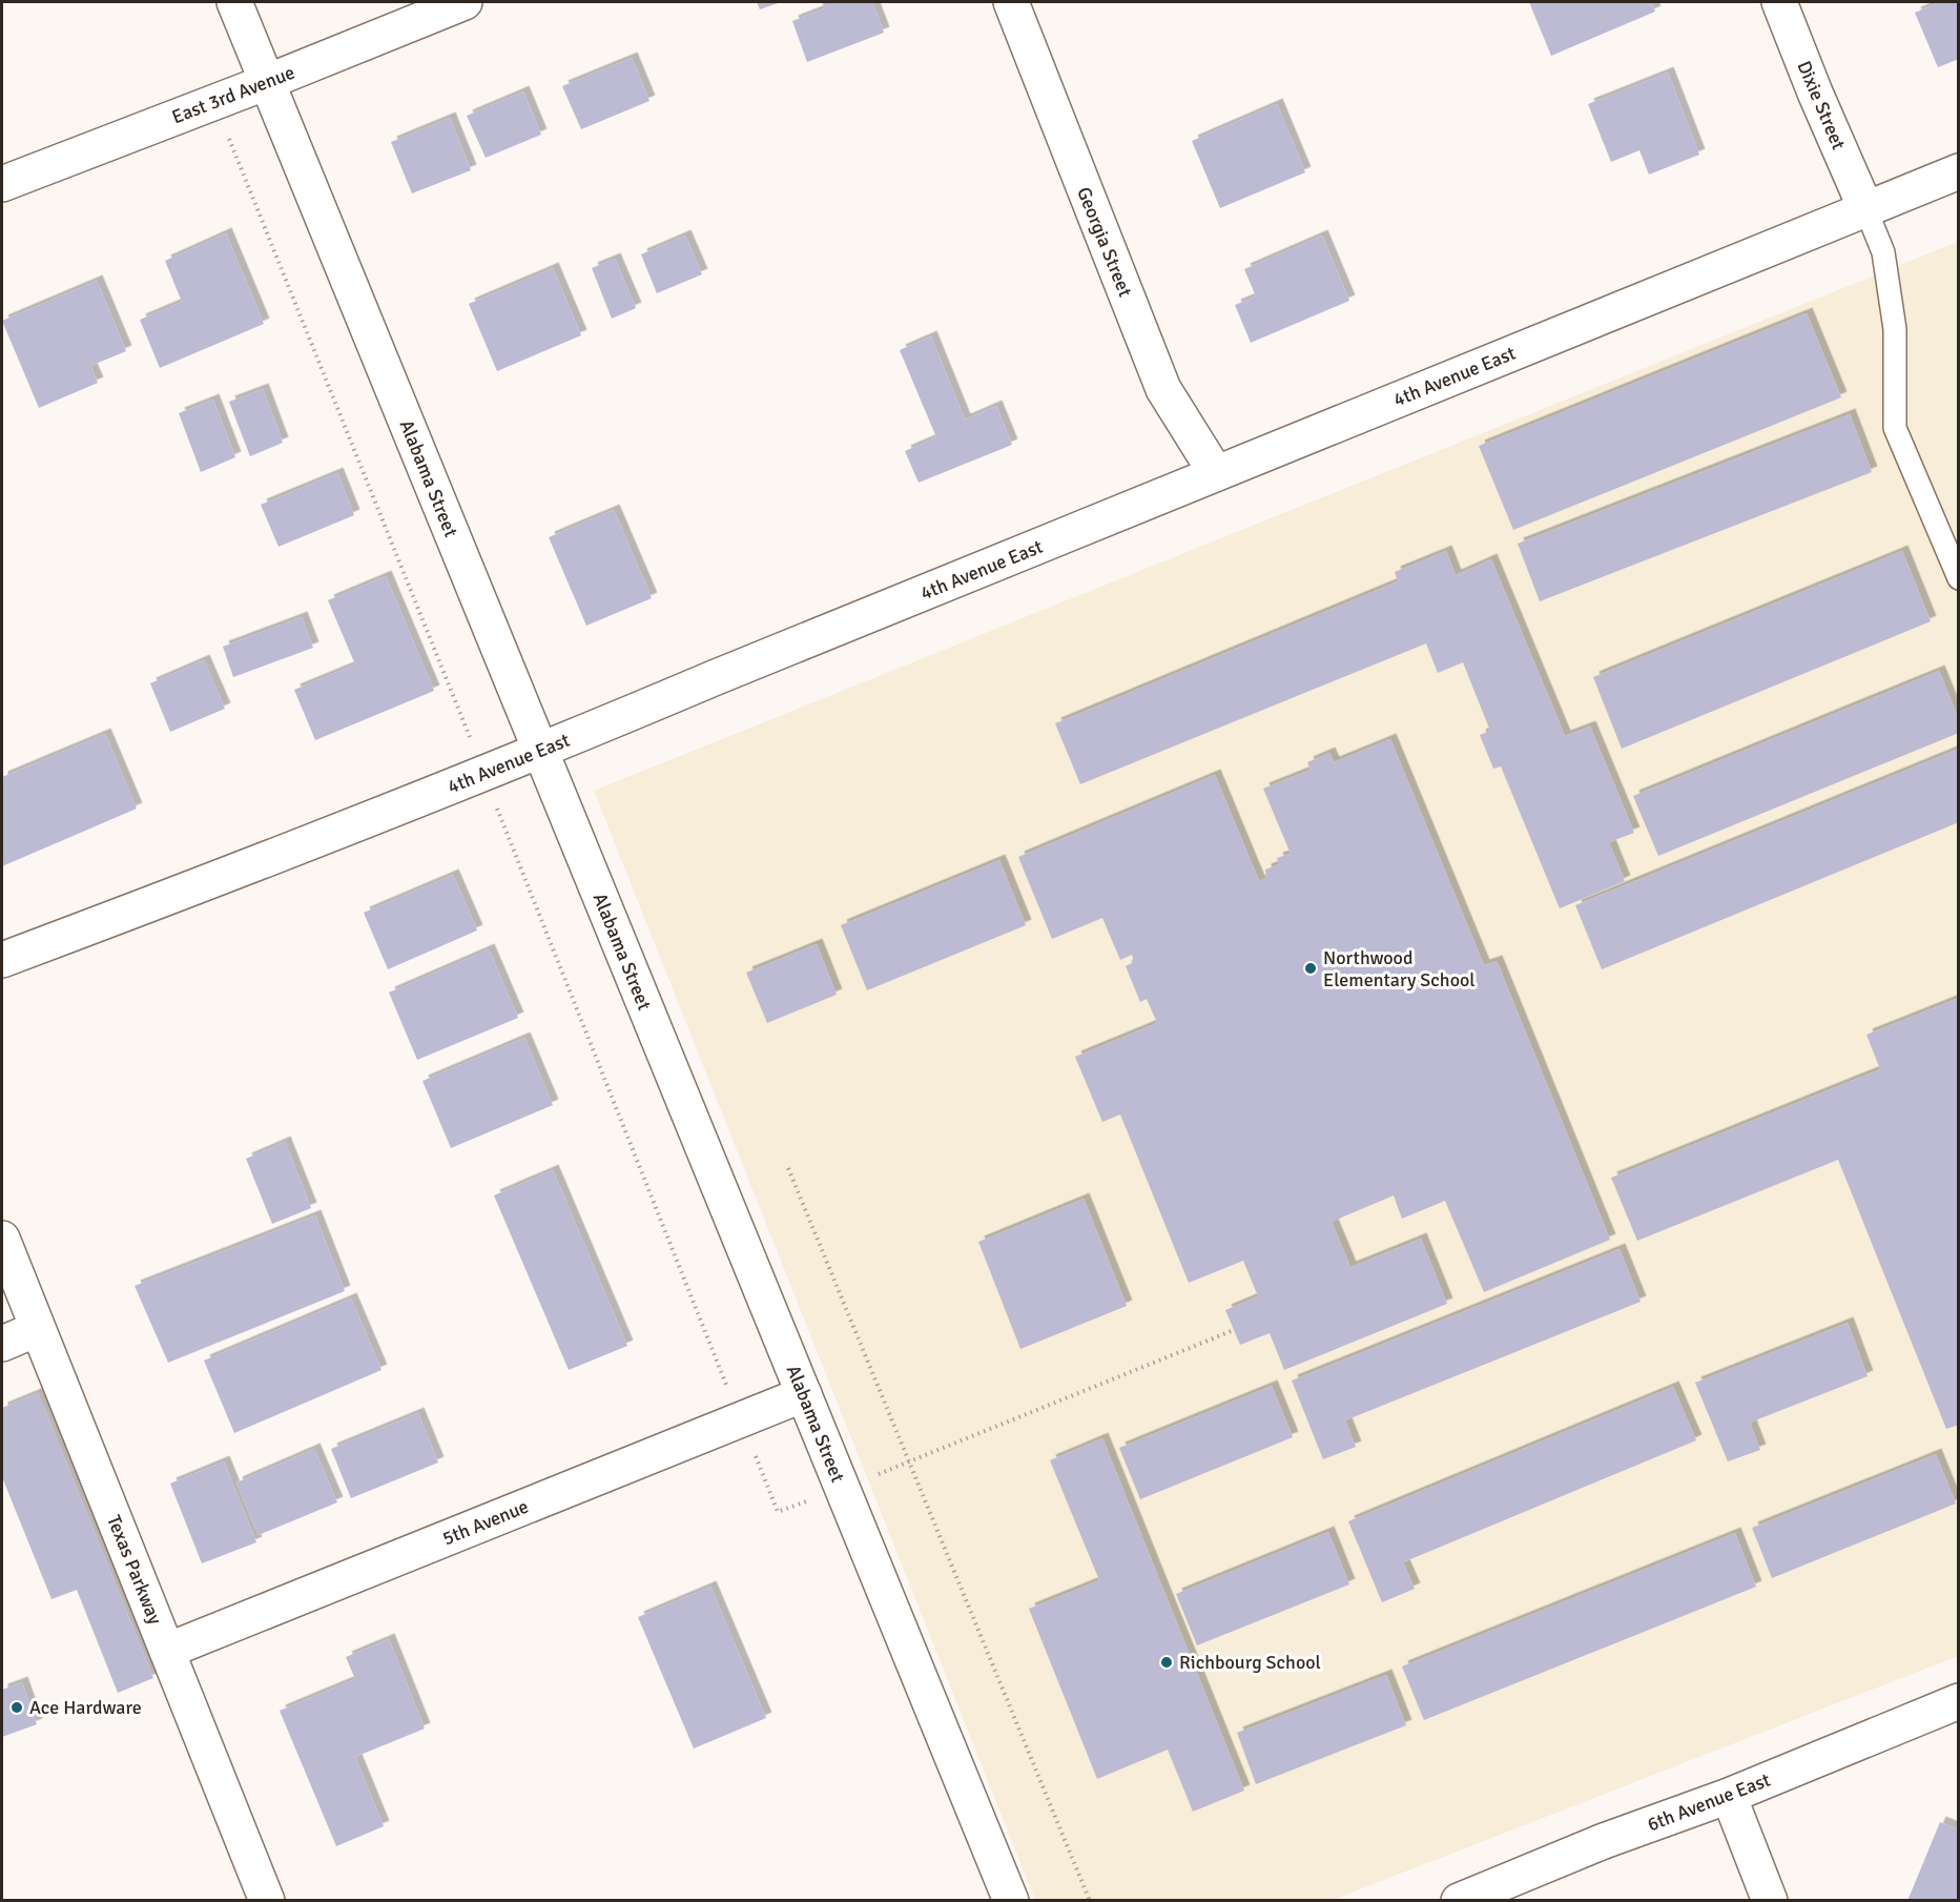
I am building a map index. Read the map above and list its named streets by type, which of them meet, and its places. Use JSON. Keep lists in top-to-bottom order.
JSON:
{
  "streets": {
    "street": [
      "East 3rd Avenue",
      "Dixie Street",
      "Georgia Street",
      "4th Avenue East",
      "Alabama Street",
      "5th Avenue",
      "Texas Parkway",
      "6th Avenue East"
    ]
  },
  "crossings": [
    ["East 3rd Avenue", "Alabama Street"],
    ["Dixie Street", "4th Avenue East"],
    ["Georgia Street", "4th Avenue East"],
    ["4th Avenue East", "Alabama Street"],
    ["Alabama Street", "5th Avenue"],
    ["5th Avenue", "Texas Parkway"]
  ],
  "places": ["Northwood Elementary School", "Richbourg School", "Ace Hardware"]
}
